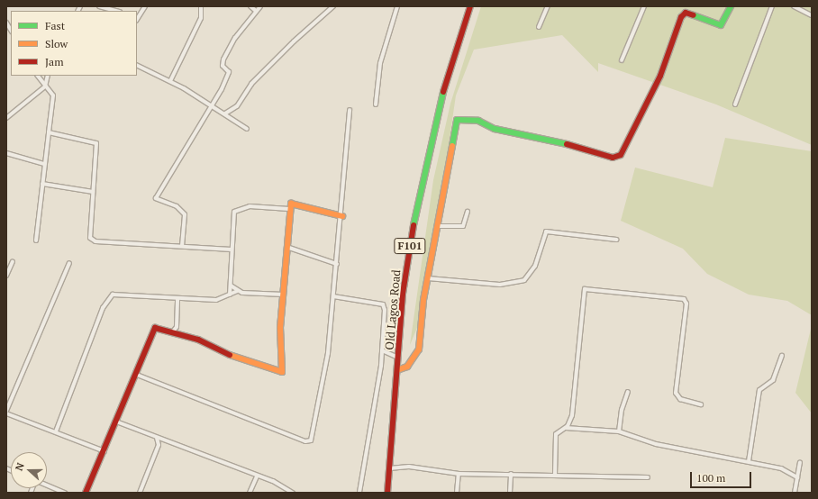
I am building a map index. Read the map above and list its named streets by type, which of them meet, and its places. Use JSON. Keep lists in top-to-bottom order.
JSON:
{
  "streets": {
    "street": ["F101", "Old Lagos Road"]
  },
  "legend": ["Fast", "Slow", "Jam"],
  "scale_bar": "100 m",
  "north": "left"
}
